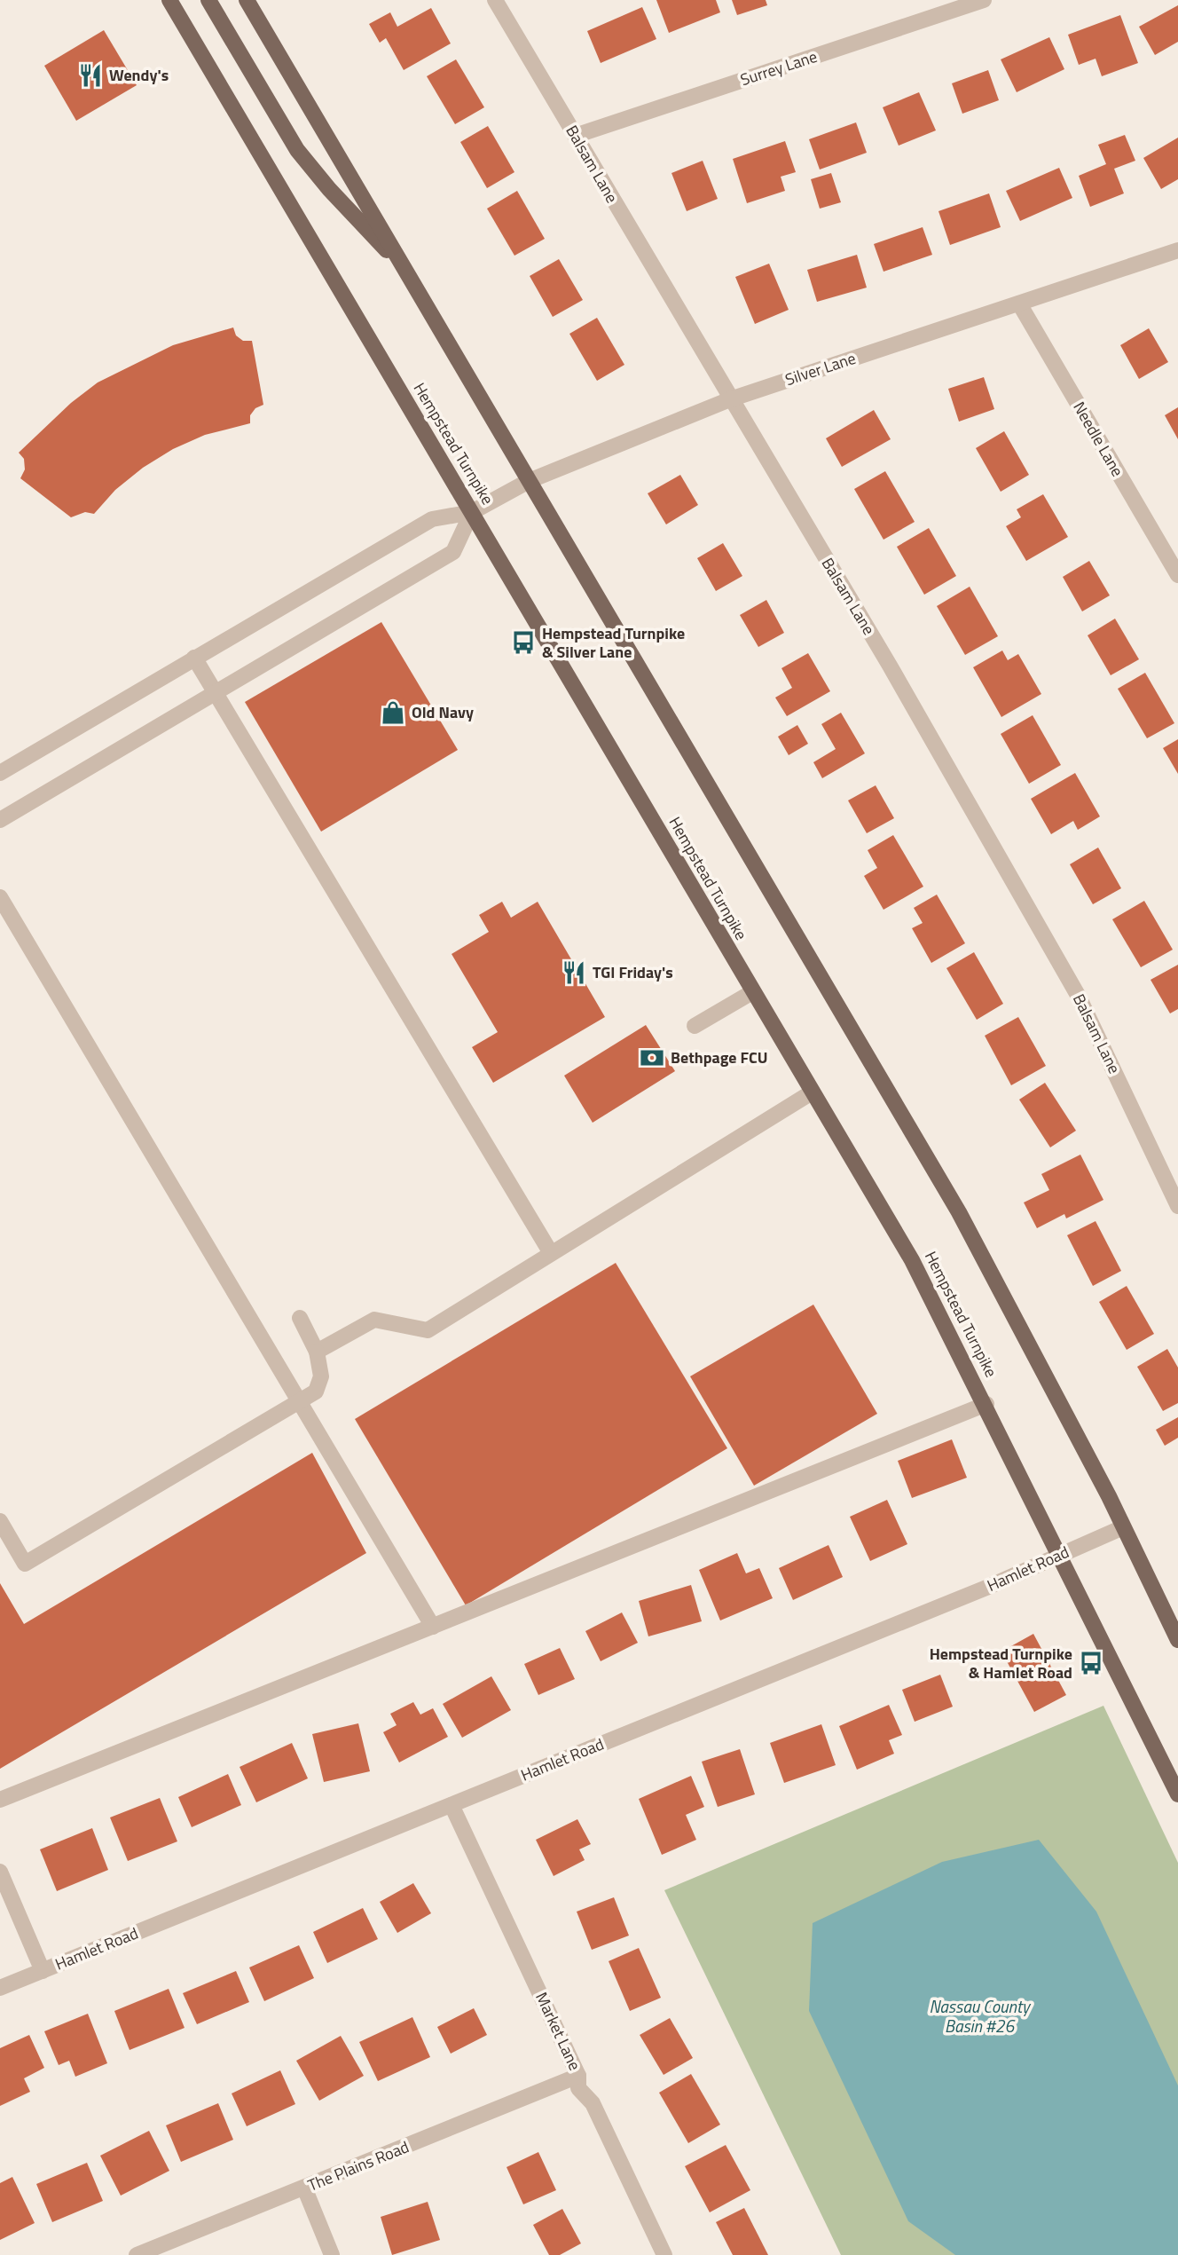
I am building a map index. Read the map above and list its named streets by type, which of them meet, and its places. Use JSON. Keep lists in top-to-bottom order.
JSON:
{
  "streets": {
    "main road": ["Hempstead Turnpike"],
    "street": [
      "Surrey Lane",
      "Balsam Lane",
      "Silver Lane",
      "Needle Lane",
      "Hamlet Road",
      "Market Lane",
      "The Plains Road"
    ]
  },
  "crossings": [
    ["Surrey Lane", "Balsam Lane"],
    ["Balsam Lane", "Silver Lane"],
    ["Silver Lane", "Needle Lane"],
    ["Silver Lane", "Hempstead Turnpike"],
    ["Hempstead Turnpike", "Hamlet Road"],
    ["Hamlet Road", "Market Lane"],
    ["Market Lane", "The Plains Road"]
  ],
  "water": ["Nassau County Basin #26"],
  "places": {
    "restaurant": ["Wendy's", "TGI Friday's"],
    "bus stop": ["Hempstead Turnpike & Silver Lane", "Hempstead Turnpike & Hamlet Road"],
    "shop": ["Old Navy"],
    "bank": ["Bethpage FCU"]
  }
}
